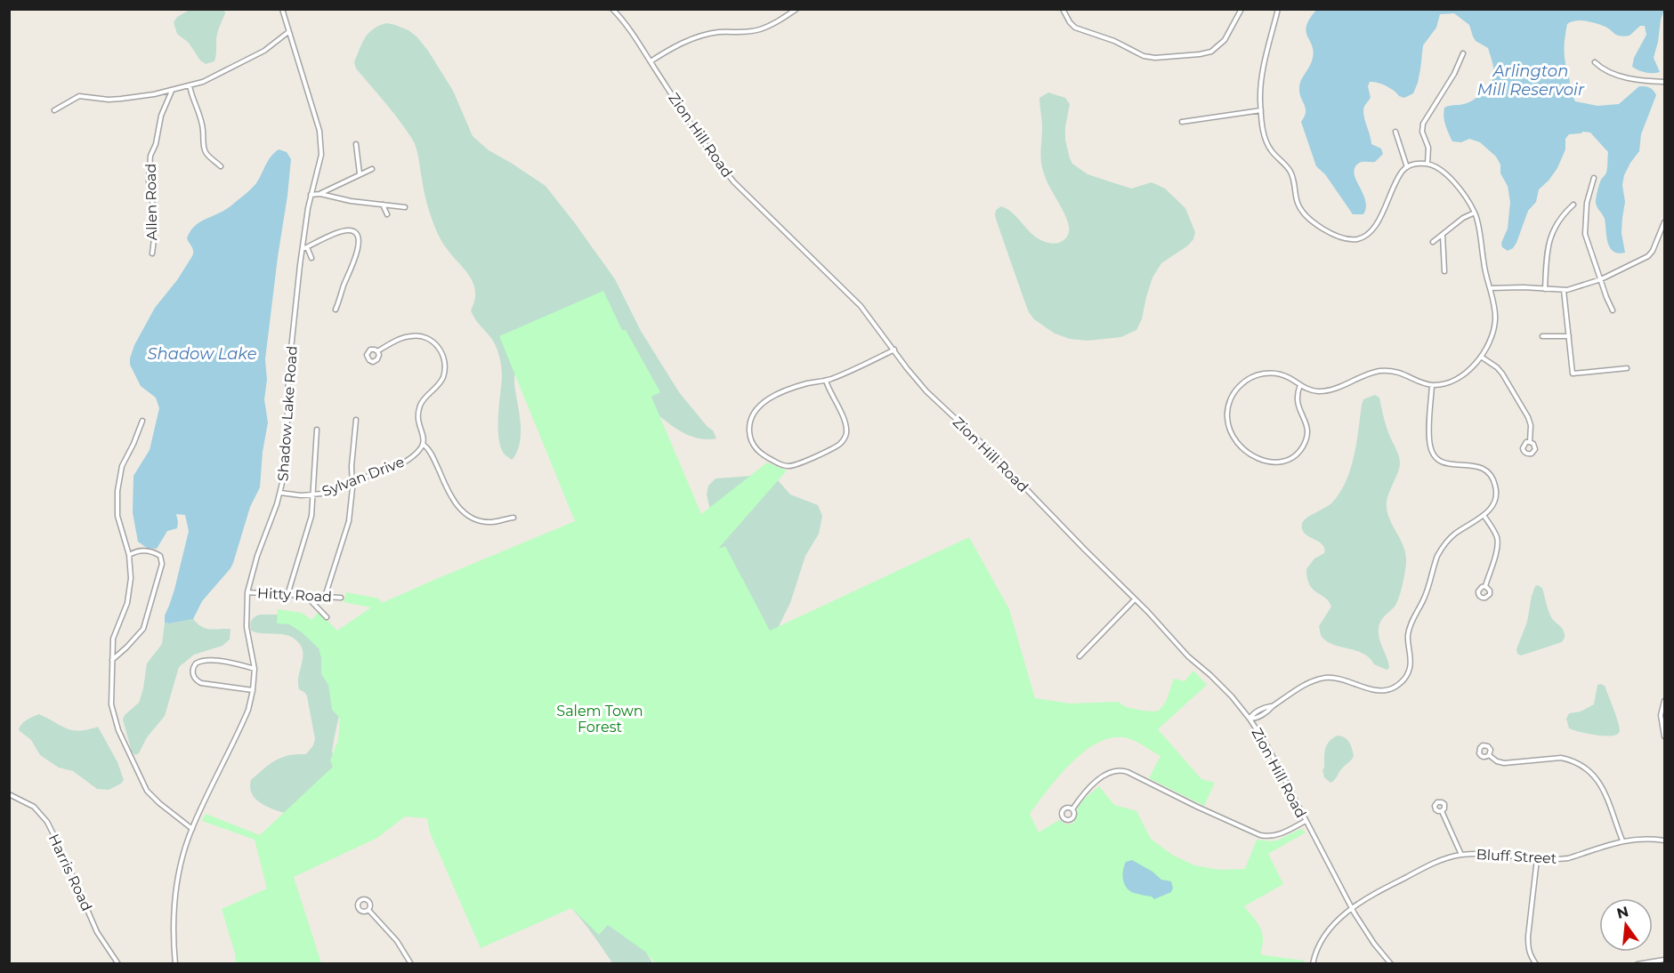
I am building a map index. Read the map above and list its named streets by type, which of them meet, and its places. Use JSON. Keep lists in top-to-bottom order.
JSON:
{
  "streets": {
    "street": [
      "Zion Hill Road",
      "Allen Road",
      "Shadow Lake Road",
      "Sylvan Drive",
      "Hitty Road",
      "Bluff Street",
      "Harris Road"
    ]
  },
  "crossings": [
    ["Zion Hill Road", "Bluff Street"],
    ["Shadow Lake Road", "Sylvan Drive"],
    ["Shadow Lake Road", "Hitty Road"]
  ],
  "water": ["Arlington Mill Reservoir", "Shadow Lake"],
  "parks": ["Salem Town Forest"],
  "north": "top"
}
